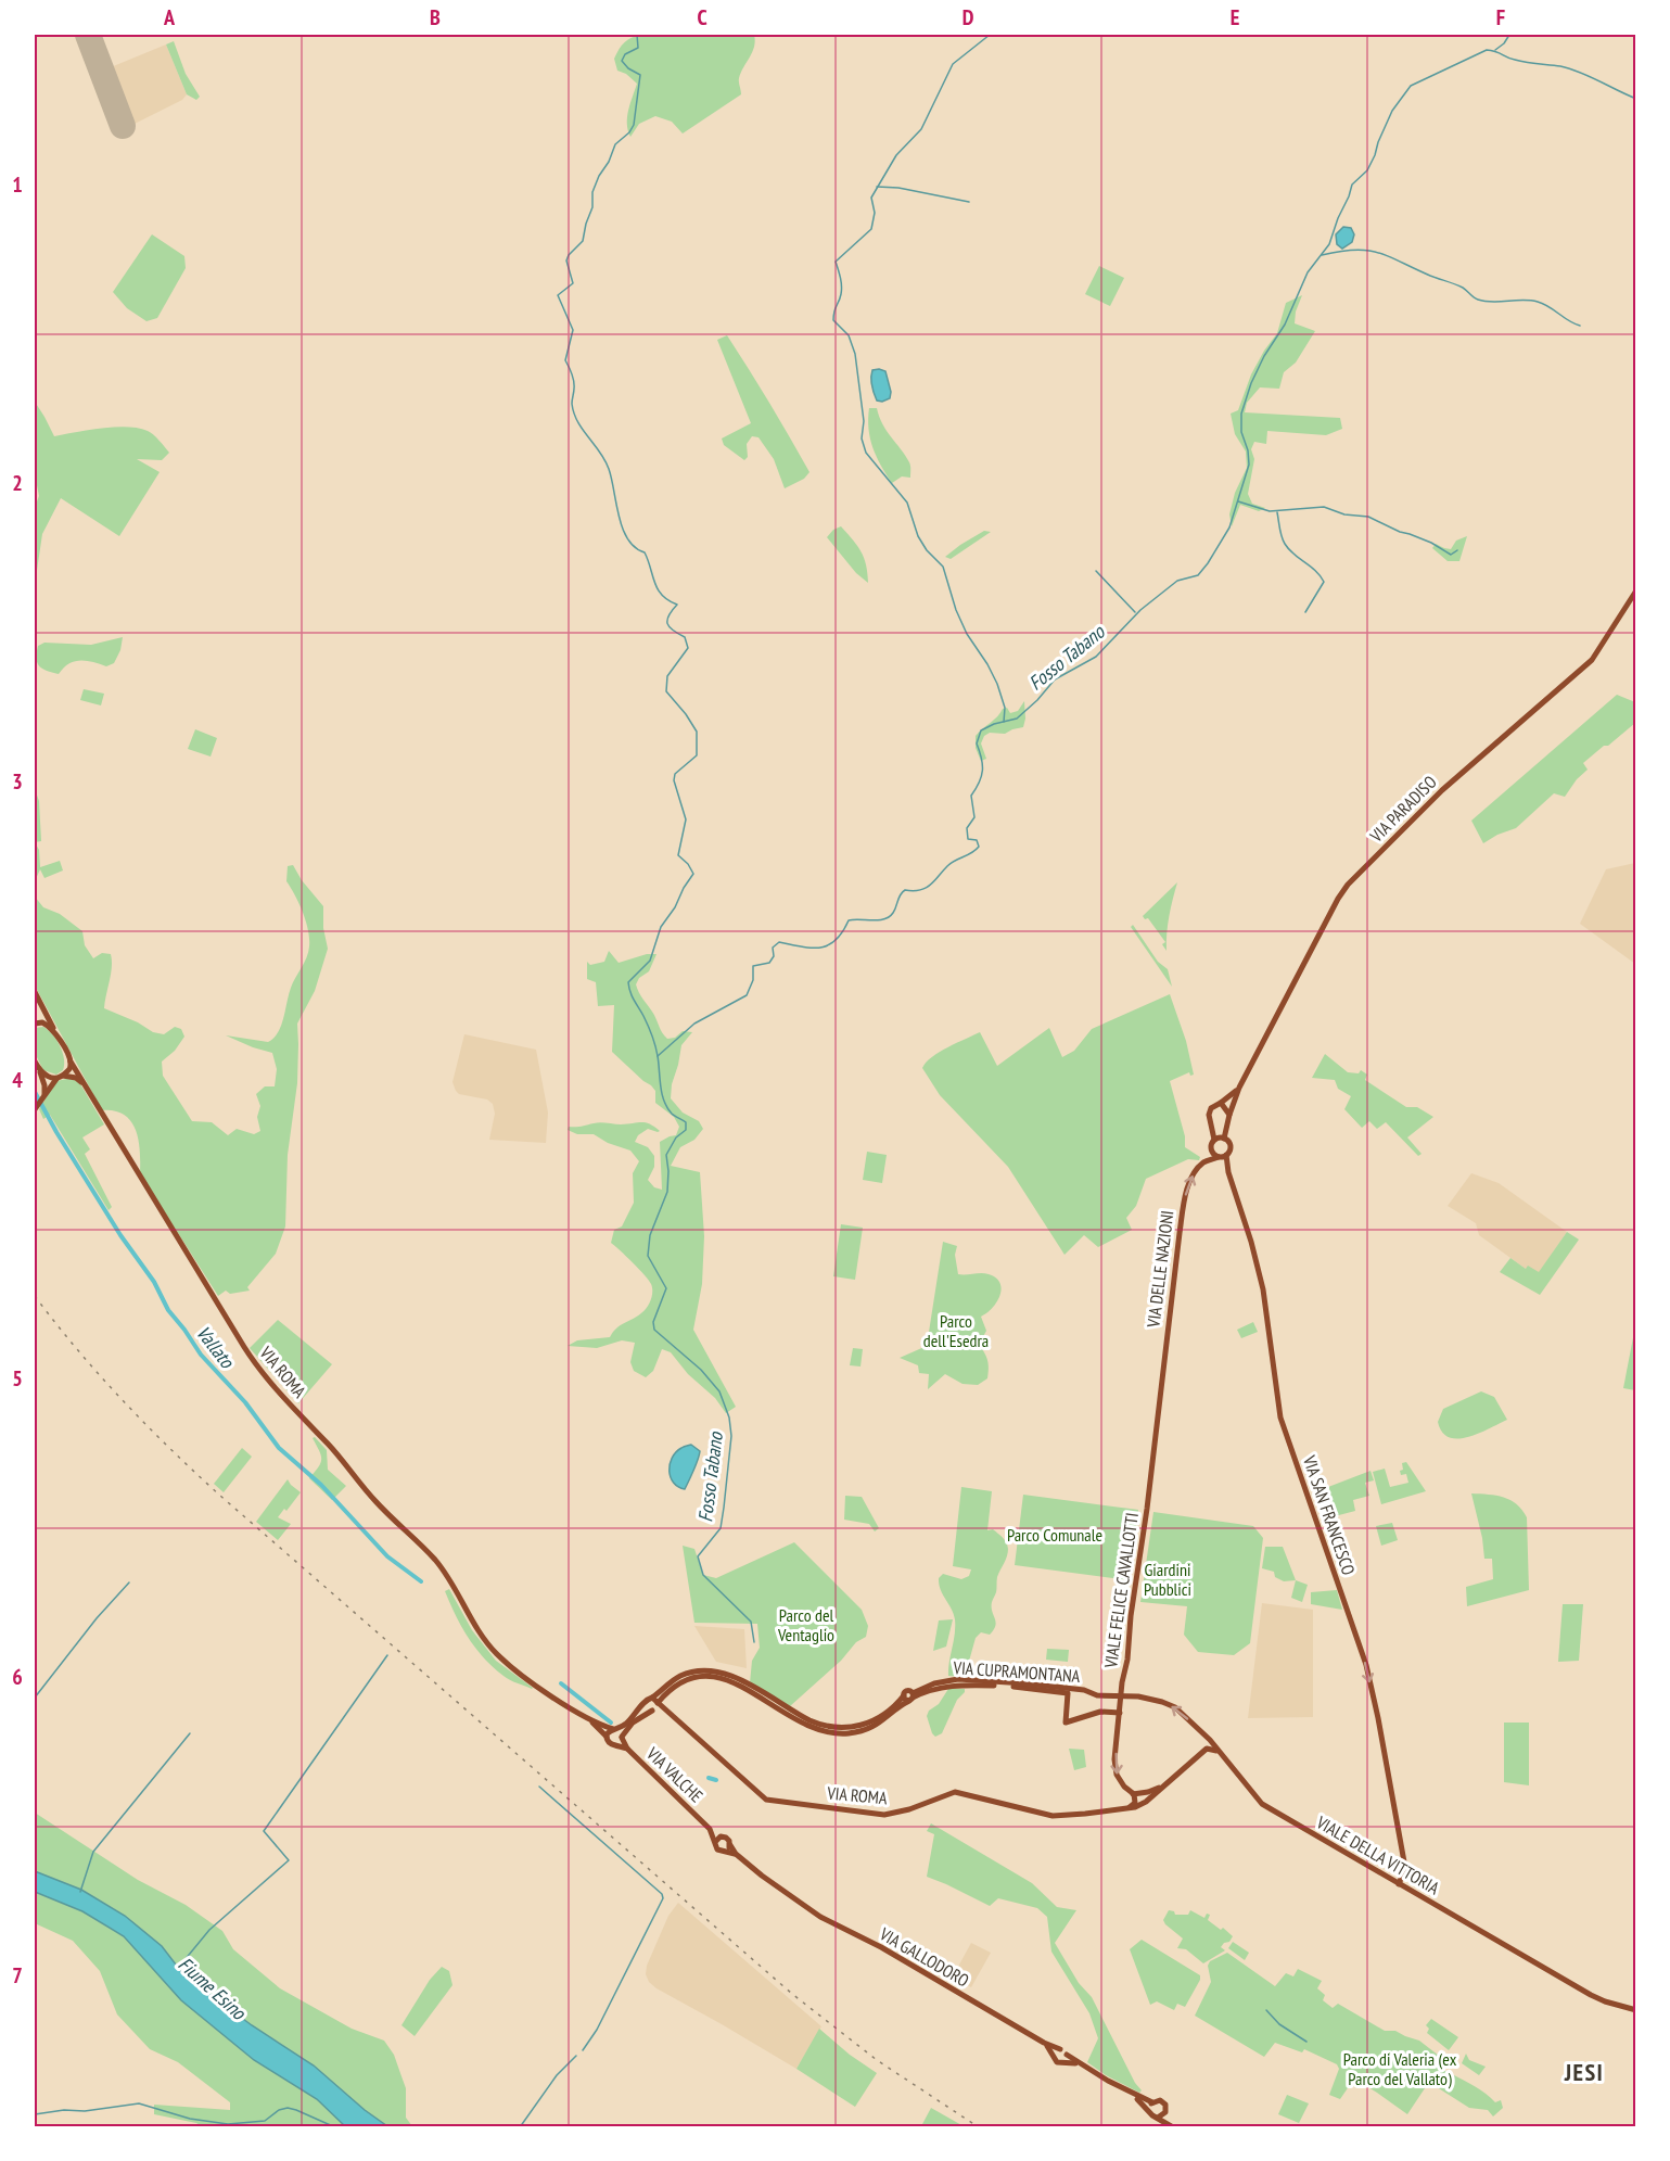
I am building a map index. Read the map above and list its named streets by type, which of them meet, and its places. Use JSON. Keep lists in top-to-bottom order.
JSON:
{
  "streets": {
    "main road": [
      "VIA PARADISO",
      "VIA DELLE NAZIONI",
      "VIA ROMA",
      "VIA SAN FRANCESCO",
      "VIALE FELICE CAVALLOTTI",
      "VIA CUPRAMONTANA",
      "VIA VALCHE",
      "VIALE DELLA VITTORIA",
      "VIA GALLODORO"
    ]
  },
  "crossings": [
    ["VIA PARADISO", "VIA DELLE NAZIONI"],
    ["VIA PARADISO", "VIA SAN FRANCESCO"],
    ["VIA DELLE NAZIONI", "VIA SAN FRANCESCO"],
    ["VIA DELLE NAZIONI", "VIALE FELICE CAVALLOTTI"],
    ["VIA ROMA", "VIALE FELICE CAVALLOTTI"],
    ["VIA ROMA", "VIA CUPRAMONTANA"],
    ["VIA ROMA", "VIALE DELLA VITTORIA"],
    ["VIA SAN FRANCESCO", "VIALE DELLA VITTORIA"],
    ["VIALE FELICE CAVALLOTTI", "VIA CUPRAMONTANA"],
    ["VIALE FELICE CAVALLOTTI", "VIALE DELLA VITTORIA"],
    ["VIA CUPRAMONTANA", "VIALE DELLA VITTORIA"],
    ["VIA VALCHE", "VIA GALLODORO"]
  ],
  "one_way": ["VIA DELLE NAZIONI", "VIA SAN FRANCESCO"],
  "districts": ["JESI"],
  "water": ["Fosso Tabano", "Vallato", "Fiume Esino"],
  "parks": [
    "Parco dell'Esedra",
    "Parco Comunale",
    "Giardini Pubblici",
    "Parco del Ventaglio",
    "Parco di Valeria (ex Parco del Vallato)"
  ],
  "grid": {
    "columns": [
      "A",
      "B",
      "C",
      "D",
      "E",
      "F"
    ],
    "rows": [
      "1",
      "2",
      "3",
      "4",
      "5",
      "6",
      "7"
    ]
  }
}
